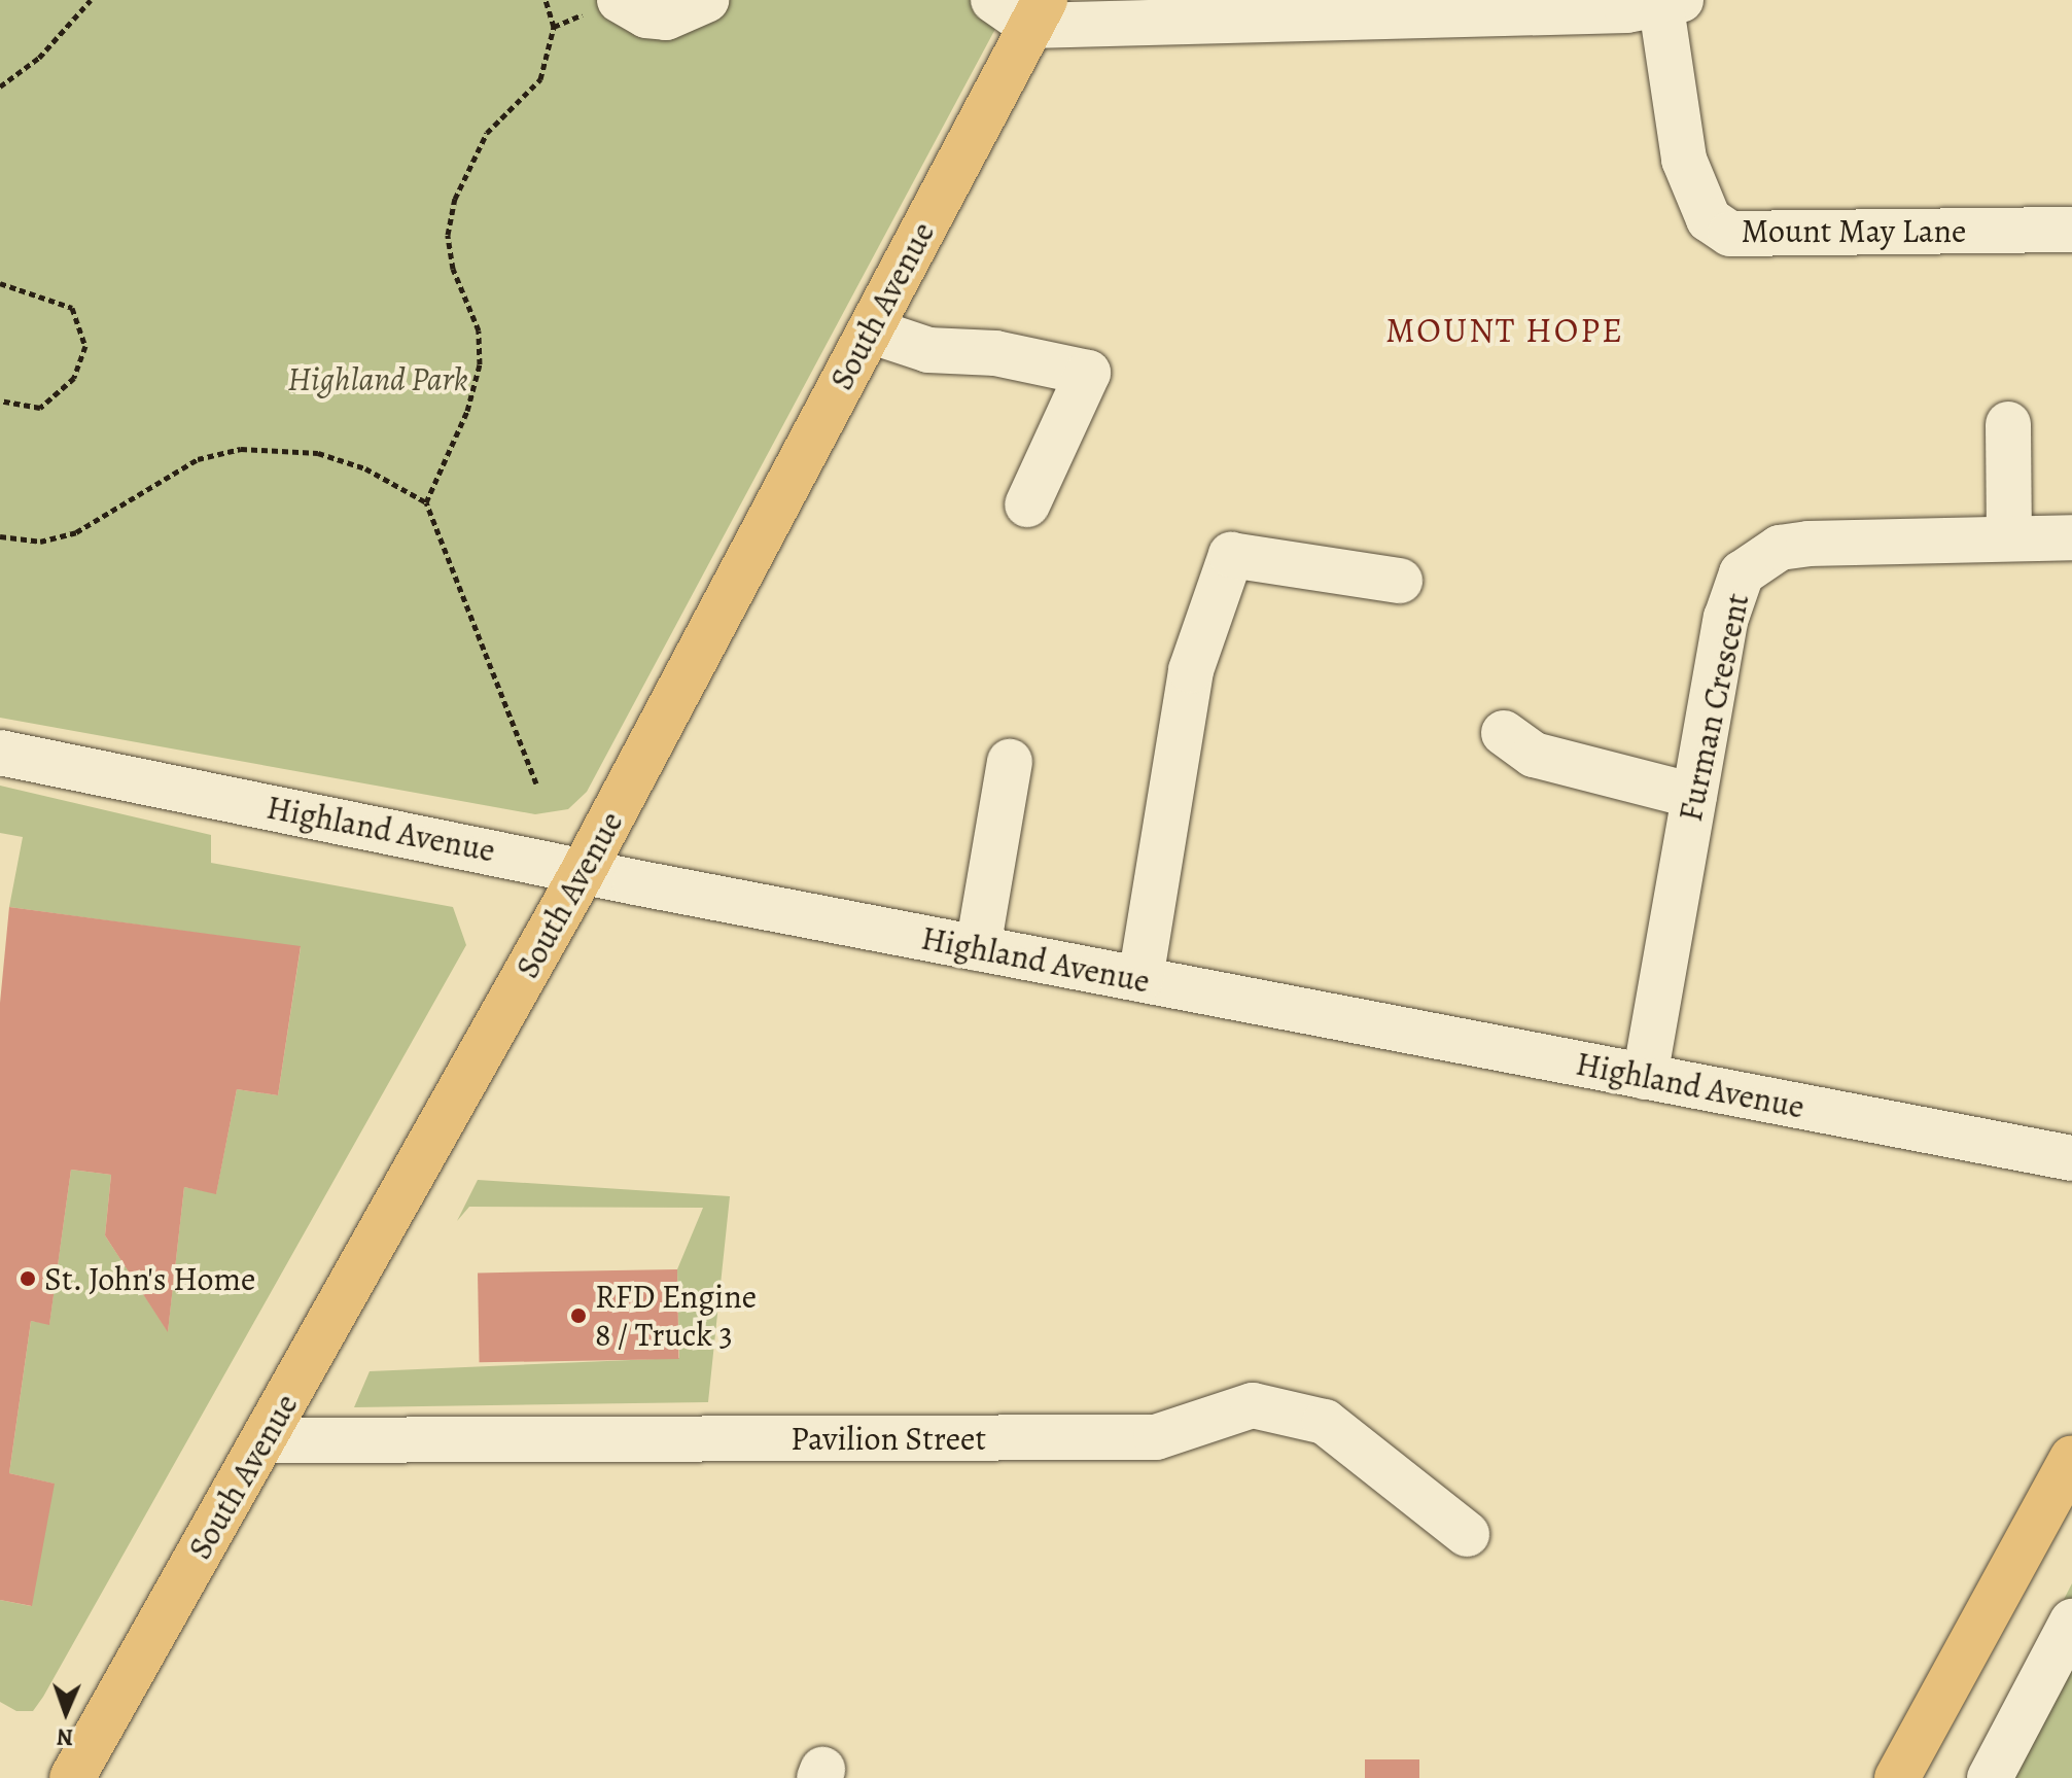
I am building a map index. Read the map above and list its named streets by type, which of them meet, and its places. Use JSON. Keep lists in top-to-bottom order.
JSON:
{
  "streets": {
    "main road": ["South Avenue"],
    "street": [
      "Mount May Lane",
      "Furman Crescent",
      "Highland Avenue",
      "Pavilion Street"
    ]
  },
  "crossings": [
    ["South Avenue", "Highland Avenue"],
    ["South Avenue", "Pavilion Street"],
    ["Furman Crescent", "Highland Avenue"]
  ],
  "districts": ["MOUNT HOPE"],
  "parks": ["Highland Park"],
  "places": ["St. John's Home", "RFD Engine 8 / Truck 3"],
  "north": "bottom"
}
